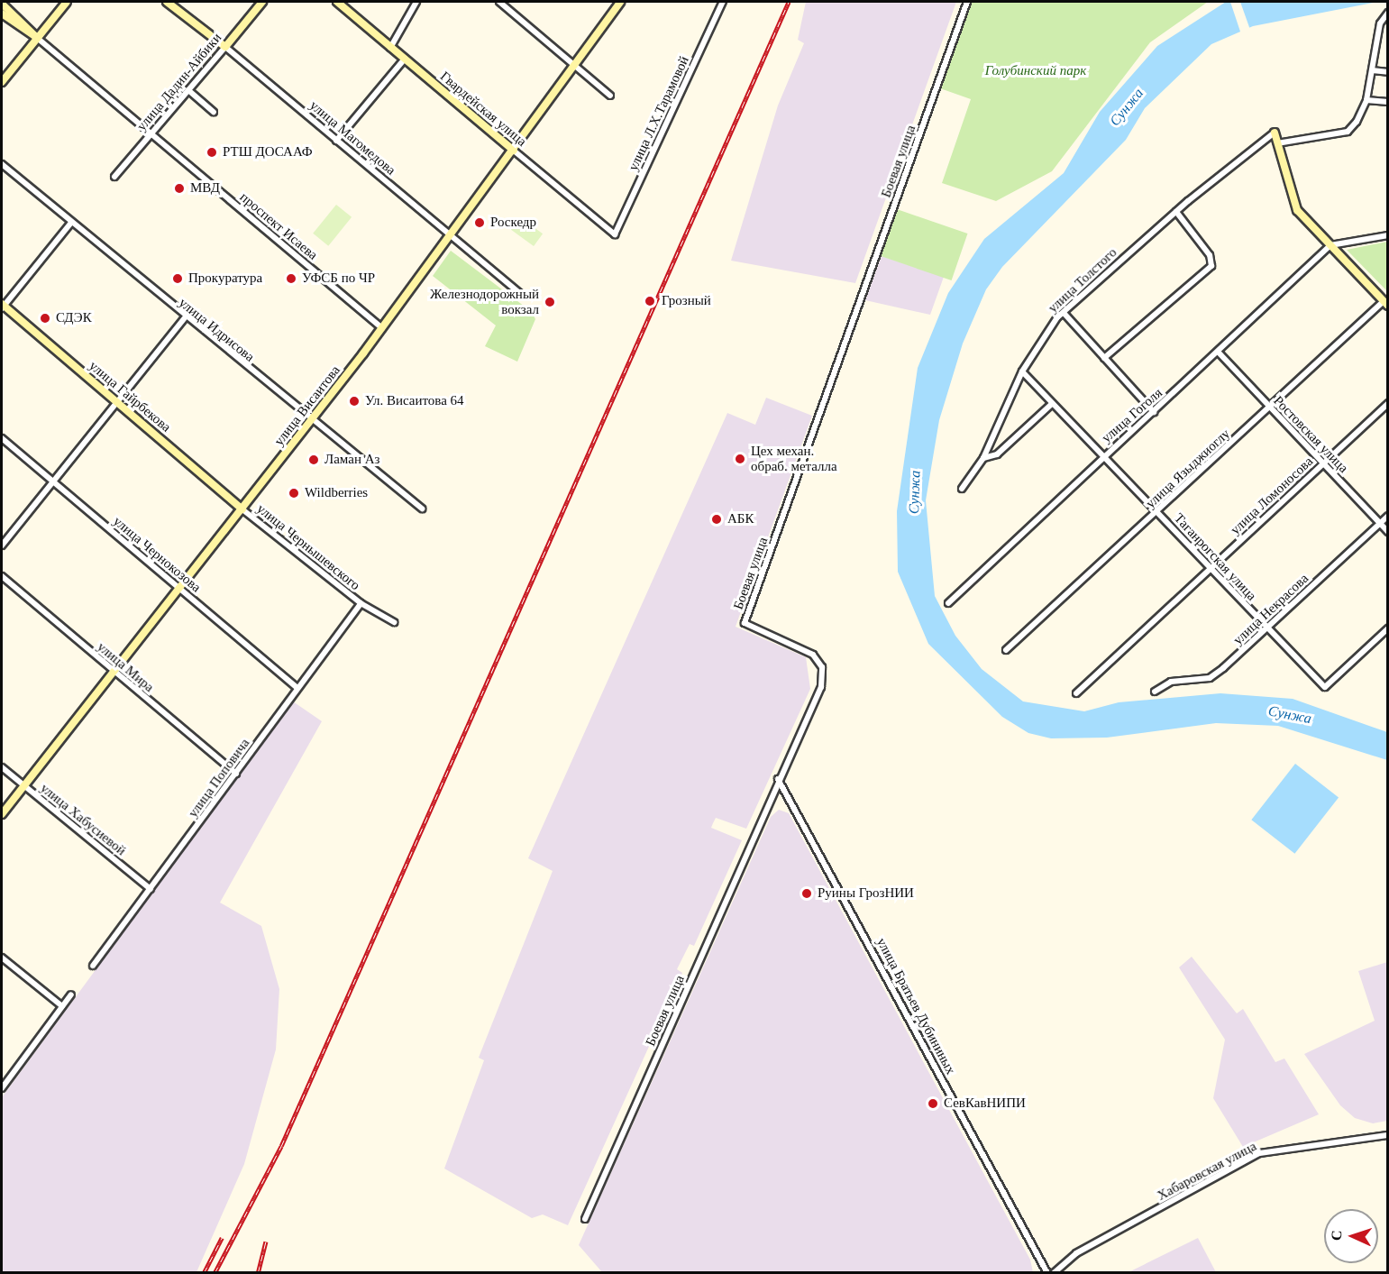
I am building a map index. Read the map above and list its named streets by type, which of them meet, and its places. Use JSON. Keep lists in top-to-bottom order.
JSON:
{
  "streets": {
    "main road": [
      "улица Дадин-Айбики",
      "Гвардейская улица",
      "улица Магомедова",
      "улица Гайрбекова",
      "улица Висаитова"
    ],
    "street": [
      "улица Л.Х.Тарамовой",
      "Боевая улица",
      "проспект Исаева",
      "улица Толстого",
      "улица Идрисова",
      "улица Гоголя",
      "Ростовская улица",
      "улица Языджиоглу",
      "улица Ломоносова",
      "улица Чернышевского",
      "улица Чернокозова",
      "Таганрогская улица",
      "улица Некрасова",
      "улица Мира",
      "улица Поповича",
      "улица Хабусиевой",
      "улица Братьев Дубининых",
      "Хабаровская улица"
    ]
  },
  "crossings": [
    ["улица Дадин-Айбики", "улица Магомедова"],
    ["улица Дадин-Айбики", "проспект Исаева"],
    ["Гвардейская улица", "улица Л.Х.Тарамовой"],
    ["Гвардейская улица", "улица Висаитова"],
    ["улица Магомедова", "улица Висаитова"],
    ["Боевая улица", "улица Братьев Дубининых"],
    ["проспект Исаева", "улица Висаитова"],
    ["улица Толстого", "Таганрогская улица"],
    ["улица Идрисова", "улица Висаитова"],
    ["улица Гайрбекова", "улица Висаитова"],
    ["улица Гайрбекова", "улица Чернышевского"],
    ["улица Висаитова", "улица Чернышевского"],
    ["улица Висаитова", "улица Чернокозова"],
    ["улица Висаитова", "улица Мира"],
    ["улица Висаитова", "улица Хабусиевой"],
    ["улица Гоголя", "Ростовская улица"],
    ["улица Гоголя", "Таганрогская улица"],
    ["Ростовская улица", "улица Языджиоглу"],
    ["Ростовская улица", "улица Ломоносова"],
    ["Ростовская улица", "улица Некрасова"],
    ["улица Языджиоглу", "Таганрогская улица"],
    ["улица Ломоносова", "Таганрогская улица"],
    ["улица Чернышевского", "улица Поповича"],
    ["улица Чернокозова", "улица Поповича"],
    ["Таганрогская улица", "улица Некрасова"],
    ["улица Мира", "улица Поповича"],
    ["улица Поповича", "улица Хабусиевой"]
  ],
  "water": ["Сунжа"],
  "parks": ["Голубинский парк"],
  "places": [
    "РТШ ДОСААФ",
    "МВД",
    "Роскедр",
    "Прокуратура",
    "УФСБ по ЧР",
    "Грозный",
    "Железнодорожный вокзал",
    "СДЭК",
    "Ул. Висаитова 64",
    "Цех механ. обраб. металла",
    "Ламан Аз",
    "Wildberries",
    "АБК",
    "Руины ГрозНИИ",
    "СевКавНИПИ"
  ],
  "north": "left"
}
